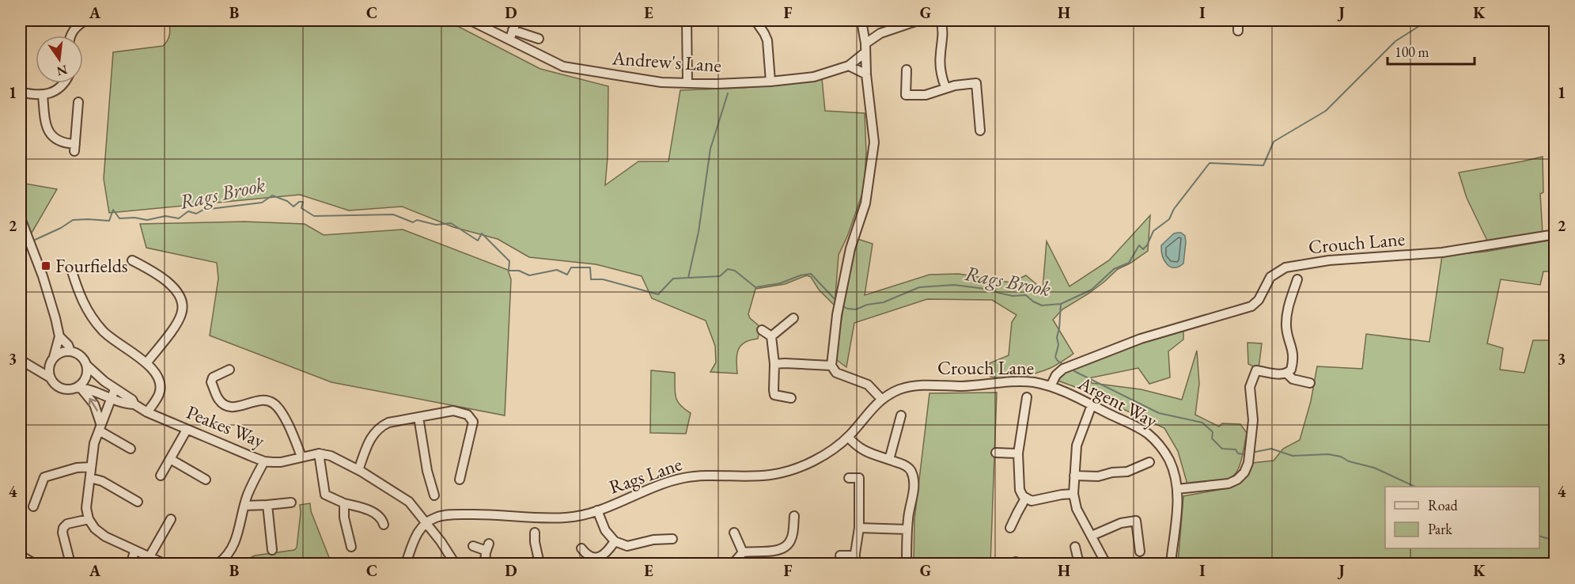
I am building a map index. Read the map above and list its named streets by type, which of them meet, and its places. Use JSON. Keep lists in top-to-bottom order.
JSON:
{
  "streets": {
    "street": [
      "Andrew's Lane",
      "Crouch Lane",
      "Argent Way",
      "Peakes Way",
      "Rags Lane"
    ]
  },
  "crossings": [
    ["Crouch Lane", "Argent Way"],
    ["Crouch Lane", "Rags Lane"],
    ["Peakes Way", "Rags Lane"]
  ],
  "water": ["Rags Brook"],
  "places": {
    "transit": ["Fourfields"]
  },
  "legend": ["Road", "Park"],
  "scale_bar": "100 m",
  "north": "bottom",
  "grid": {
    "columns": [
      "A",
      "B",
      "C",
      "D",
      "E",
      "F",
      "G",
      "H",
      "I",
      "J",
      "K"
    ],
    "rows": [
      "1",
      "2",
      "3",
      "4"
    ]
  }
}
